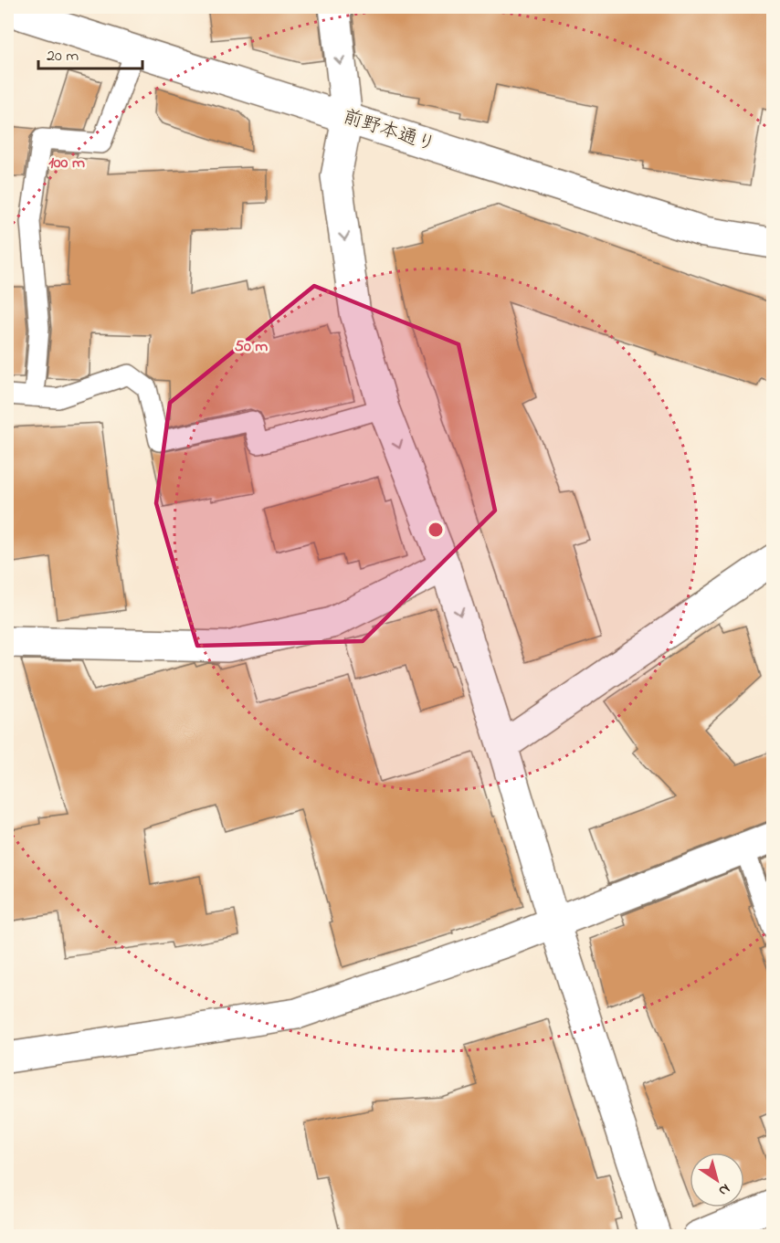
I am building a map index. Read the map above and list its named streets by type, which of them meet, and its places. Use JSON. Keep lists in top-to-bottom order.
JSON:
{
  "streets": {
    "street": ["前野本通り"]
  },
  "scale_bar": "20 m",
  "north": "bottom right",
  "rings": ["100 m", "50 m"]
}
